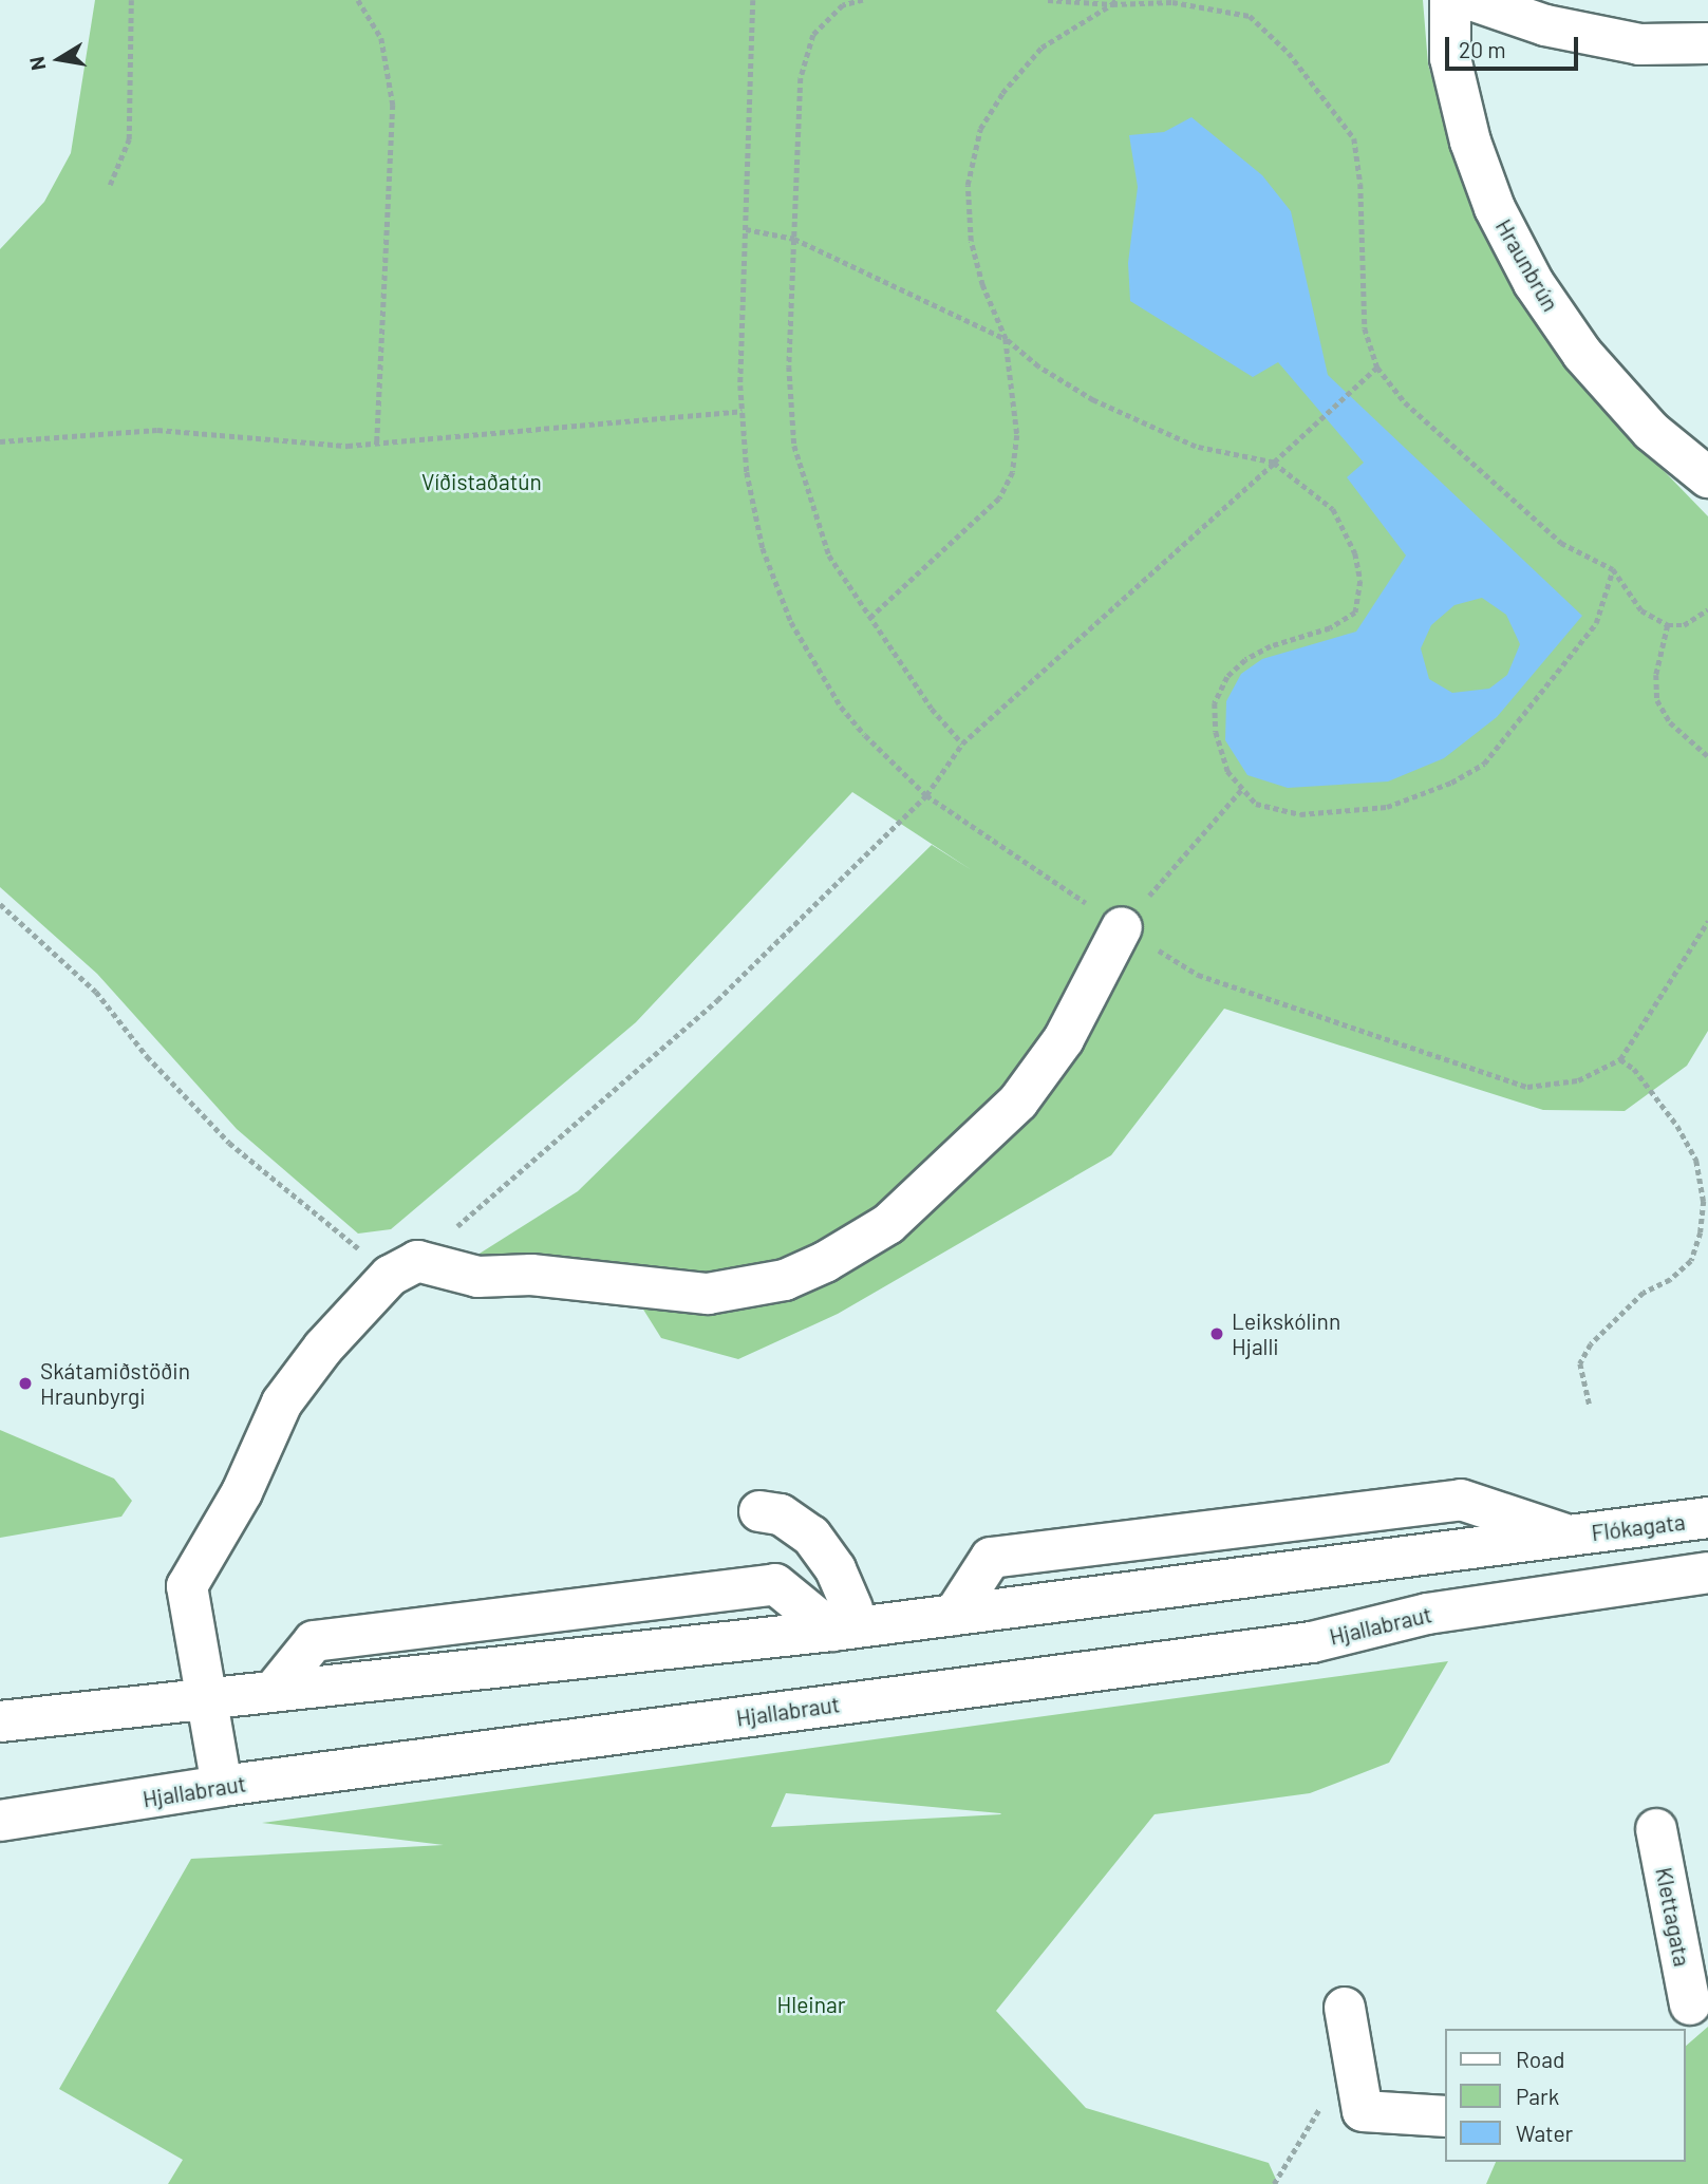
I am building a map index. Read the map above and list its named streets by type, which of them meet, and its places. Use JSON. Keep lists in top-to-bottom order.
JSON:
{
  "streets": {
    "main road": [
      "Hraunbrún",
      "Flókagata",
      "Hjallabraut",
      "Klettagata"
    ]
  },
  "parks": ["Víðistaðatún", "Hleinar"],
  "places": ["Leikskólinn Hjalli", "Skátamiðstöðin Hraunbyrgi"],
  "legend": ["Road", "Park", "Water"],
  "scale_bar": "20 m",
  "north": "left"
}
